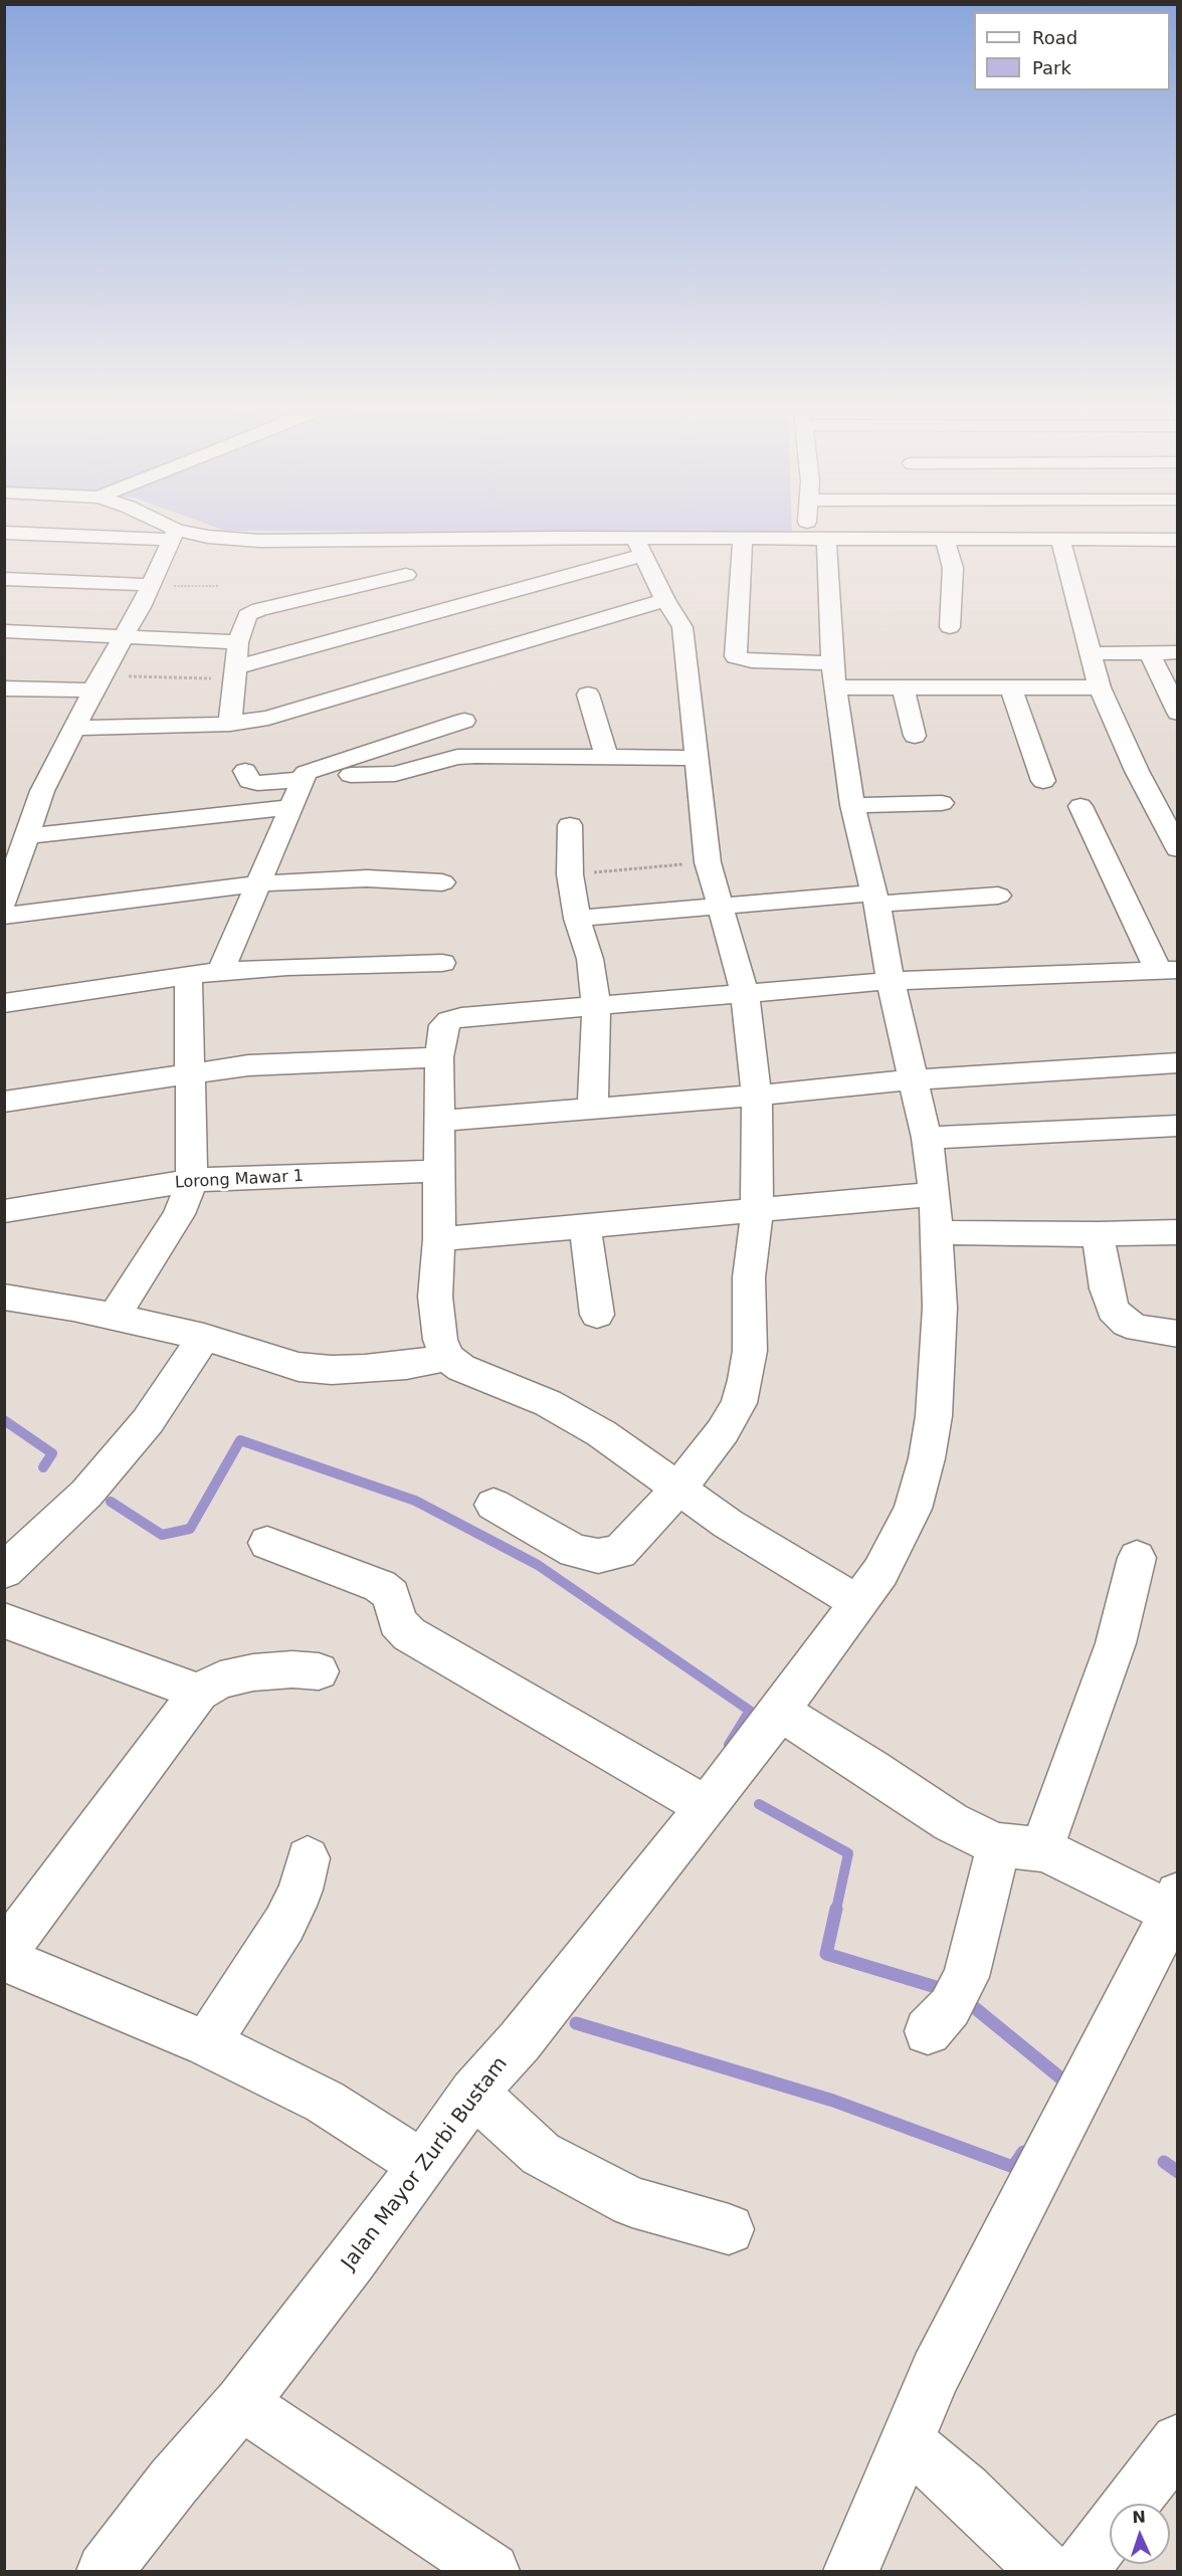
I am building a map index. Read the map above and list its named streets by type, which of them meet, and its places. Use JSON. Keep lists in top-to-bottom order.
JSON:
{
  "streets": {
    "street": ["Lorong Mawar 1", "Jalan Mayor Zurbi Bustam"]
  },
  "legend": ["Road", "Park"],
  "north": "top"
}
